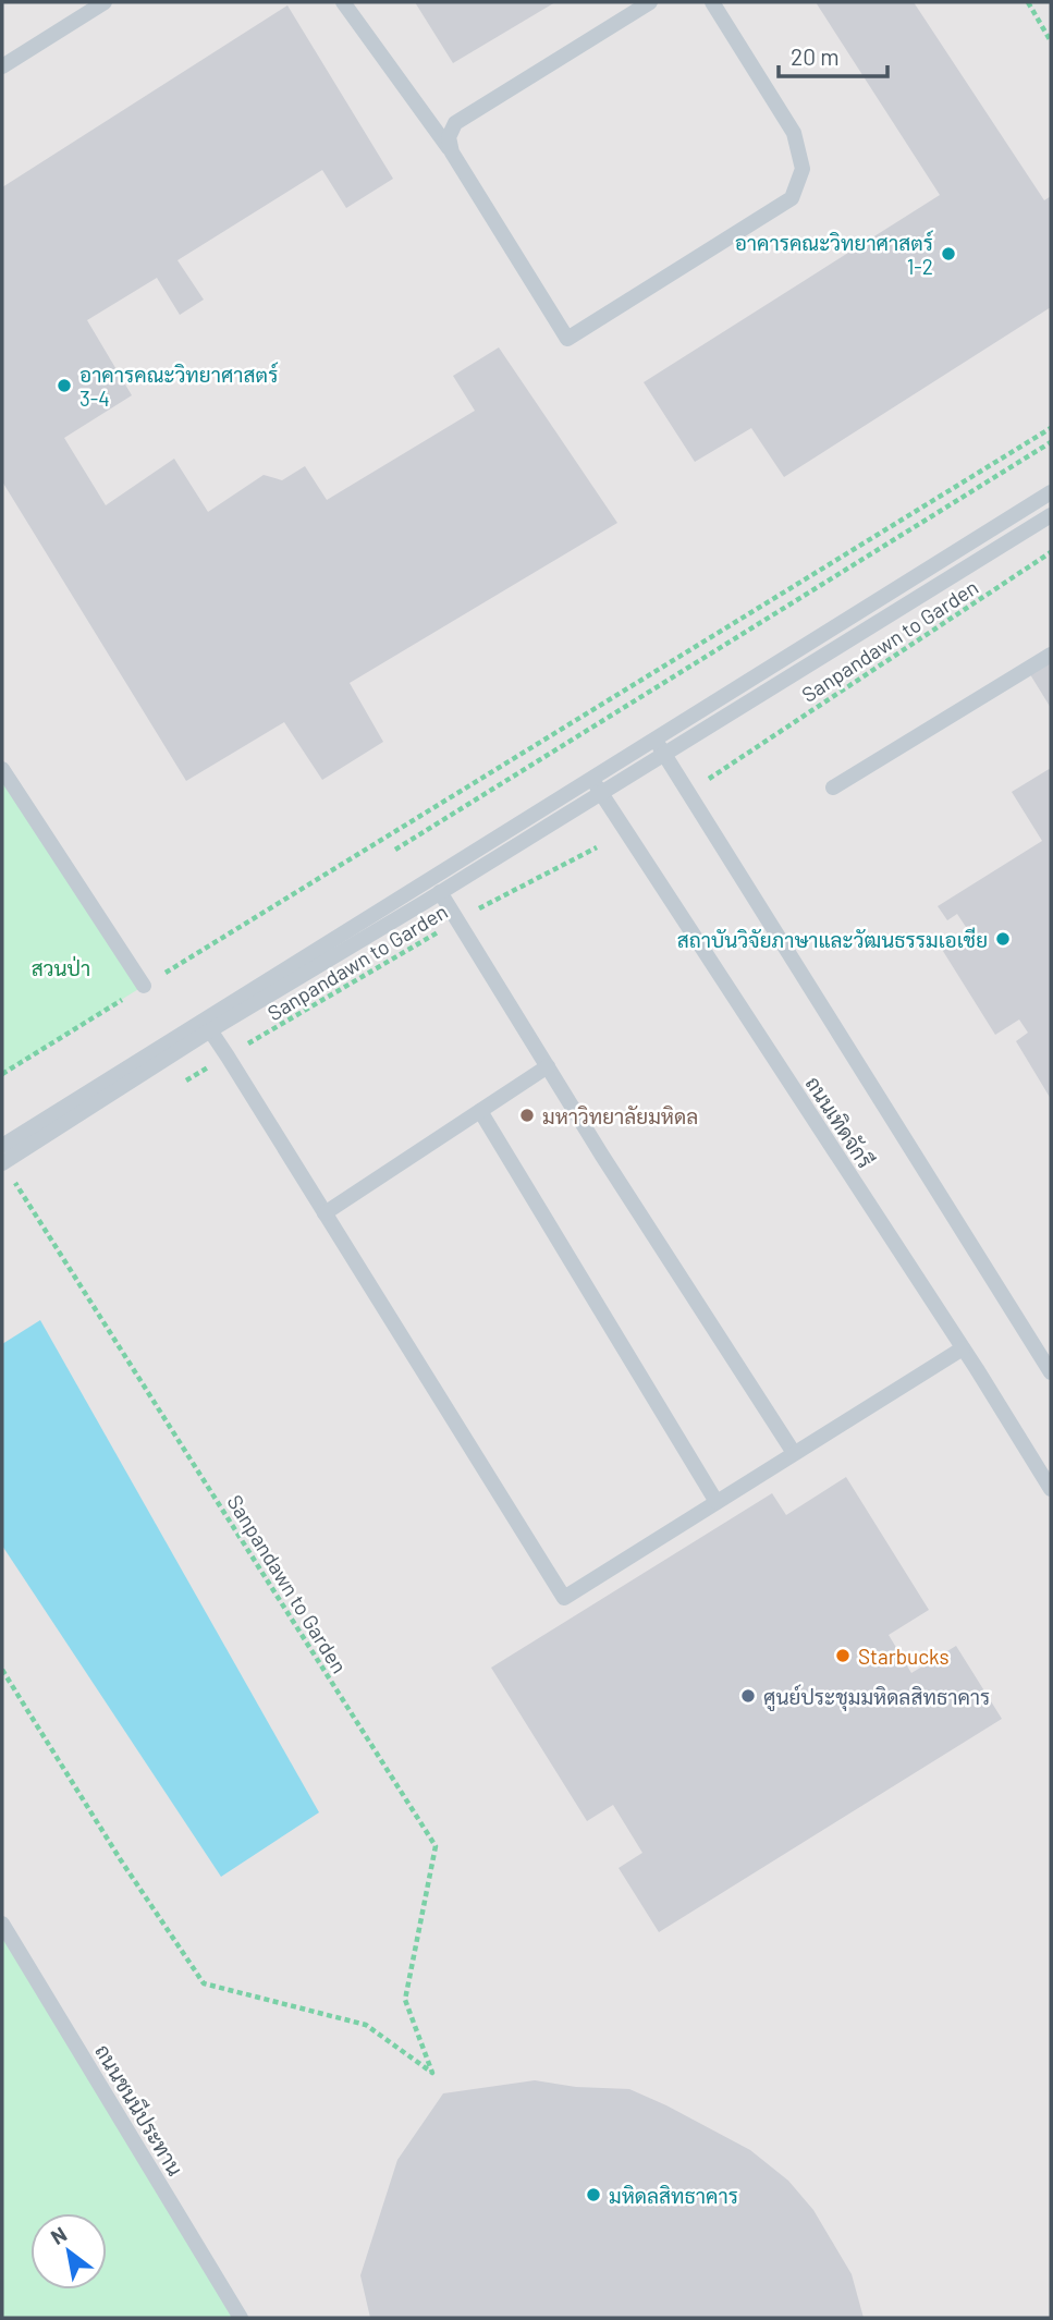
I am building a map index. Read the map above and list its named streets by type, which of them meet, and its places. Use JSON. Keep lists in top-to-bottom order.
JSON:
{
  "streets": {
    "lane": ["ถนนเทิดจักรี", "ถนนชนนีประทาน"],
    "path": ["Sanpandawn to Garden"]
  },
  "parks": ["สวนป่า"],
  "places": [
    "อาคารคณะวิทยาศาสตร์ 1-2",
    "อาคารคณะวิทยาศาสตร์ 3-4",
    "สถาบันวิจัยภาษาและวัฒนธรรมเอเชีย",
    "มหาวิทยาลัยมหิดล",
    "Starbucks",
    "ศูนย์ประชุมมหิดลสิทธาคาร",
    "มหิดลสิทธาคาร"
  ],
  "scale_bar": "20 m",
  "north": "top left"
}
